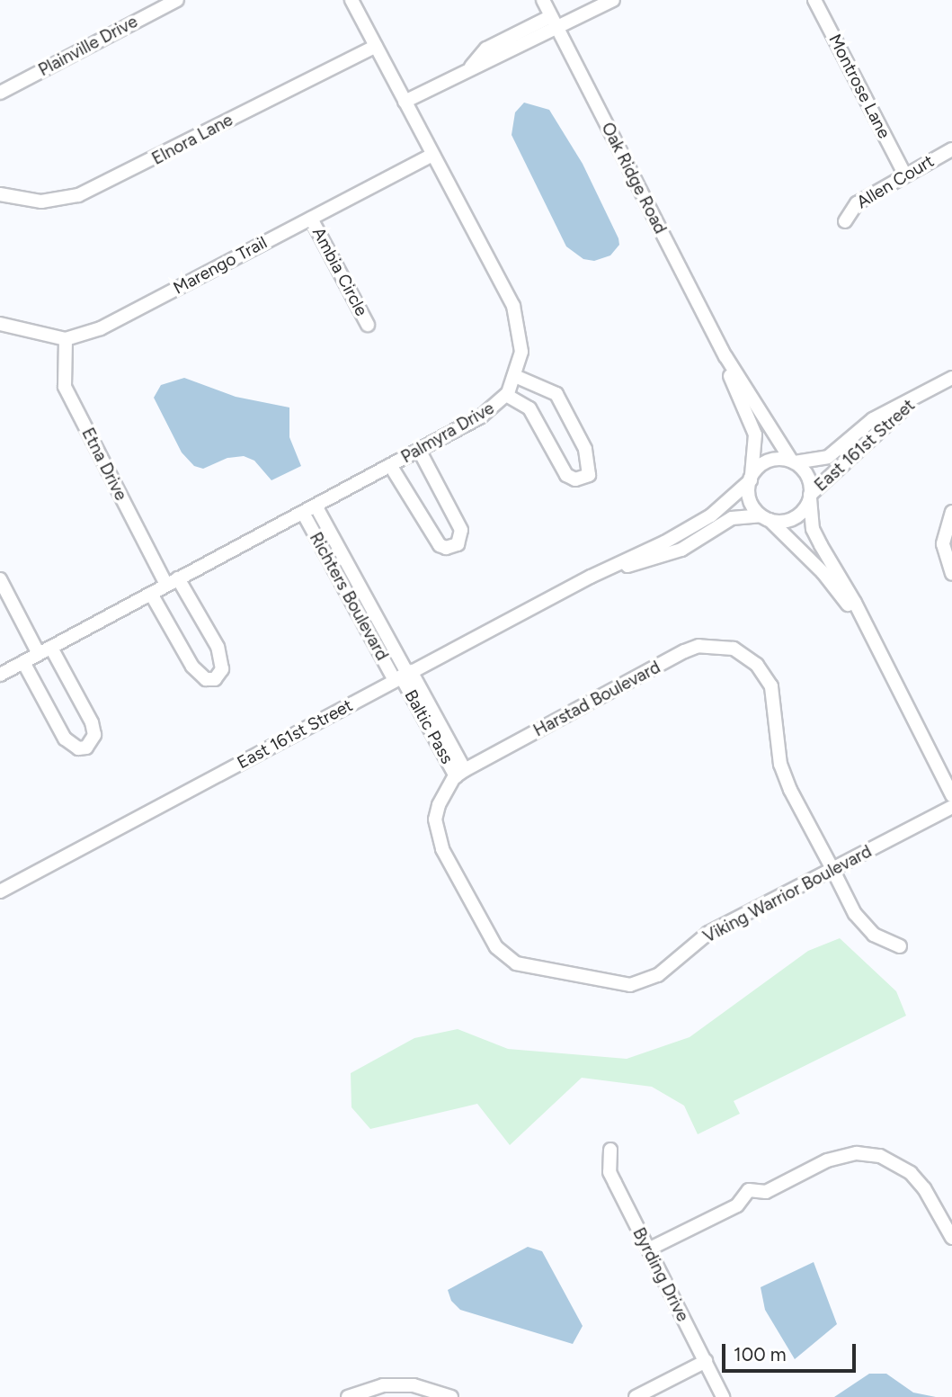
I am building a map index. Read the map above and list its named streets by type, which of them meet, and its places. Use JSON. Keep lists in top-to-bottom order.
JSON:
{
  "streets": {
    "street": [
      "Plainville Drive",
      "Montrose Lane",
      "Elnora Lane",
      "Oak Ridge Road",
      "Allen Court",
      "Marengo Trail",
      "Ambia Circle",
      "Palmyra Drive",
      "East 161st Street",
      "Etna Drive",
      "Richters Boulevard",
      "Harstad Boulevard",
      "Baltic Pass",
      "Viking Warrior Boulevard",
      "Byrding Drive"
    ]
  },
  "crossings": [
    ["Montrose Lane", "Allen Court"],
    ["Elnora Lane", "Palmyra Drive"],
    ["Oak Ridge Road", "East 161st Street"],
    ["Marengo Trail", "Ambia Circle"],
    ["Marengo Trail", "Palmyra Drive"],
    ["Marengo Trail", "Etna Drive"],
    ["Palmyra Drive", "Etna Drive"],
    ["Palmyra Drive", "Richters Boulevard"],
    ["East 161st Street", "Richters Boulevard"],
    ["East 161st Street", "Baltic Pass"],
    ["Richters Boulevard", "Baltic Pass"],
    ["Harstad Boulevard", "Baltic Pass"],
    ["Harstad Boulevard", "Viking Warrior Boulevard"],
    ["Baltic Pass", "Viking Warrior Boulevard"]
  ],
  "scale_bar": "100 m"
}
